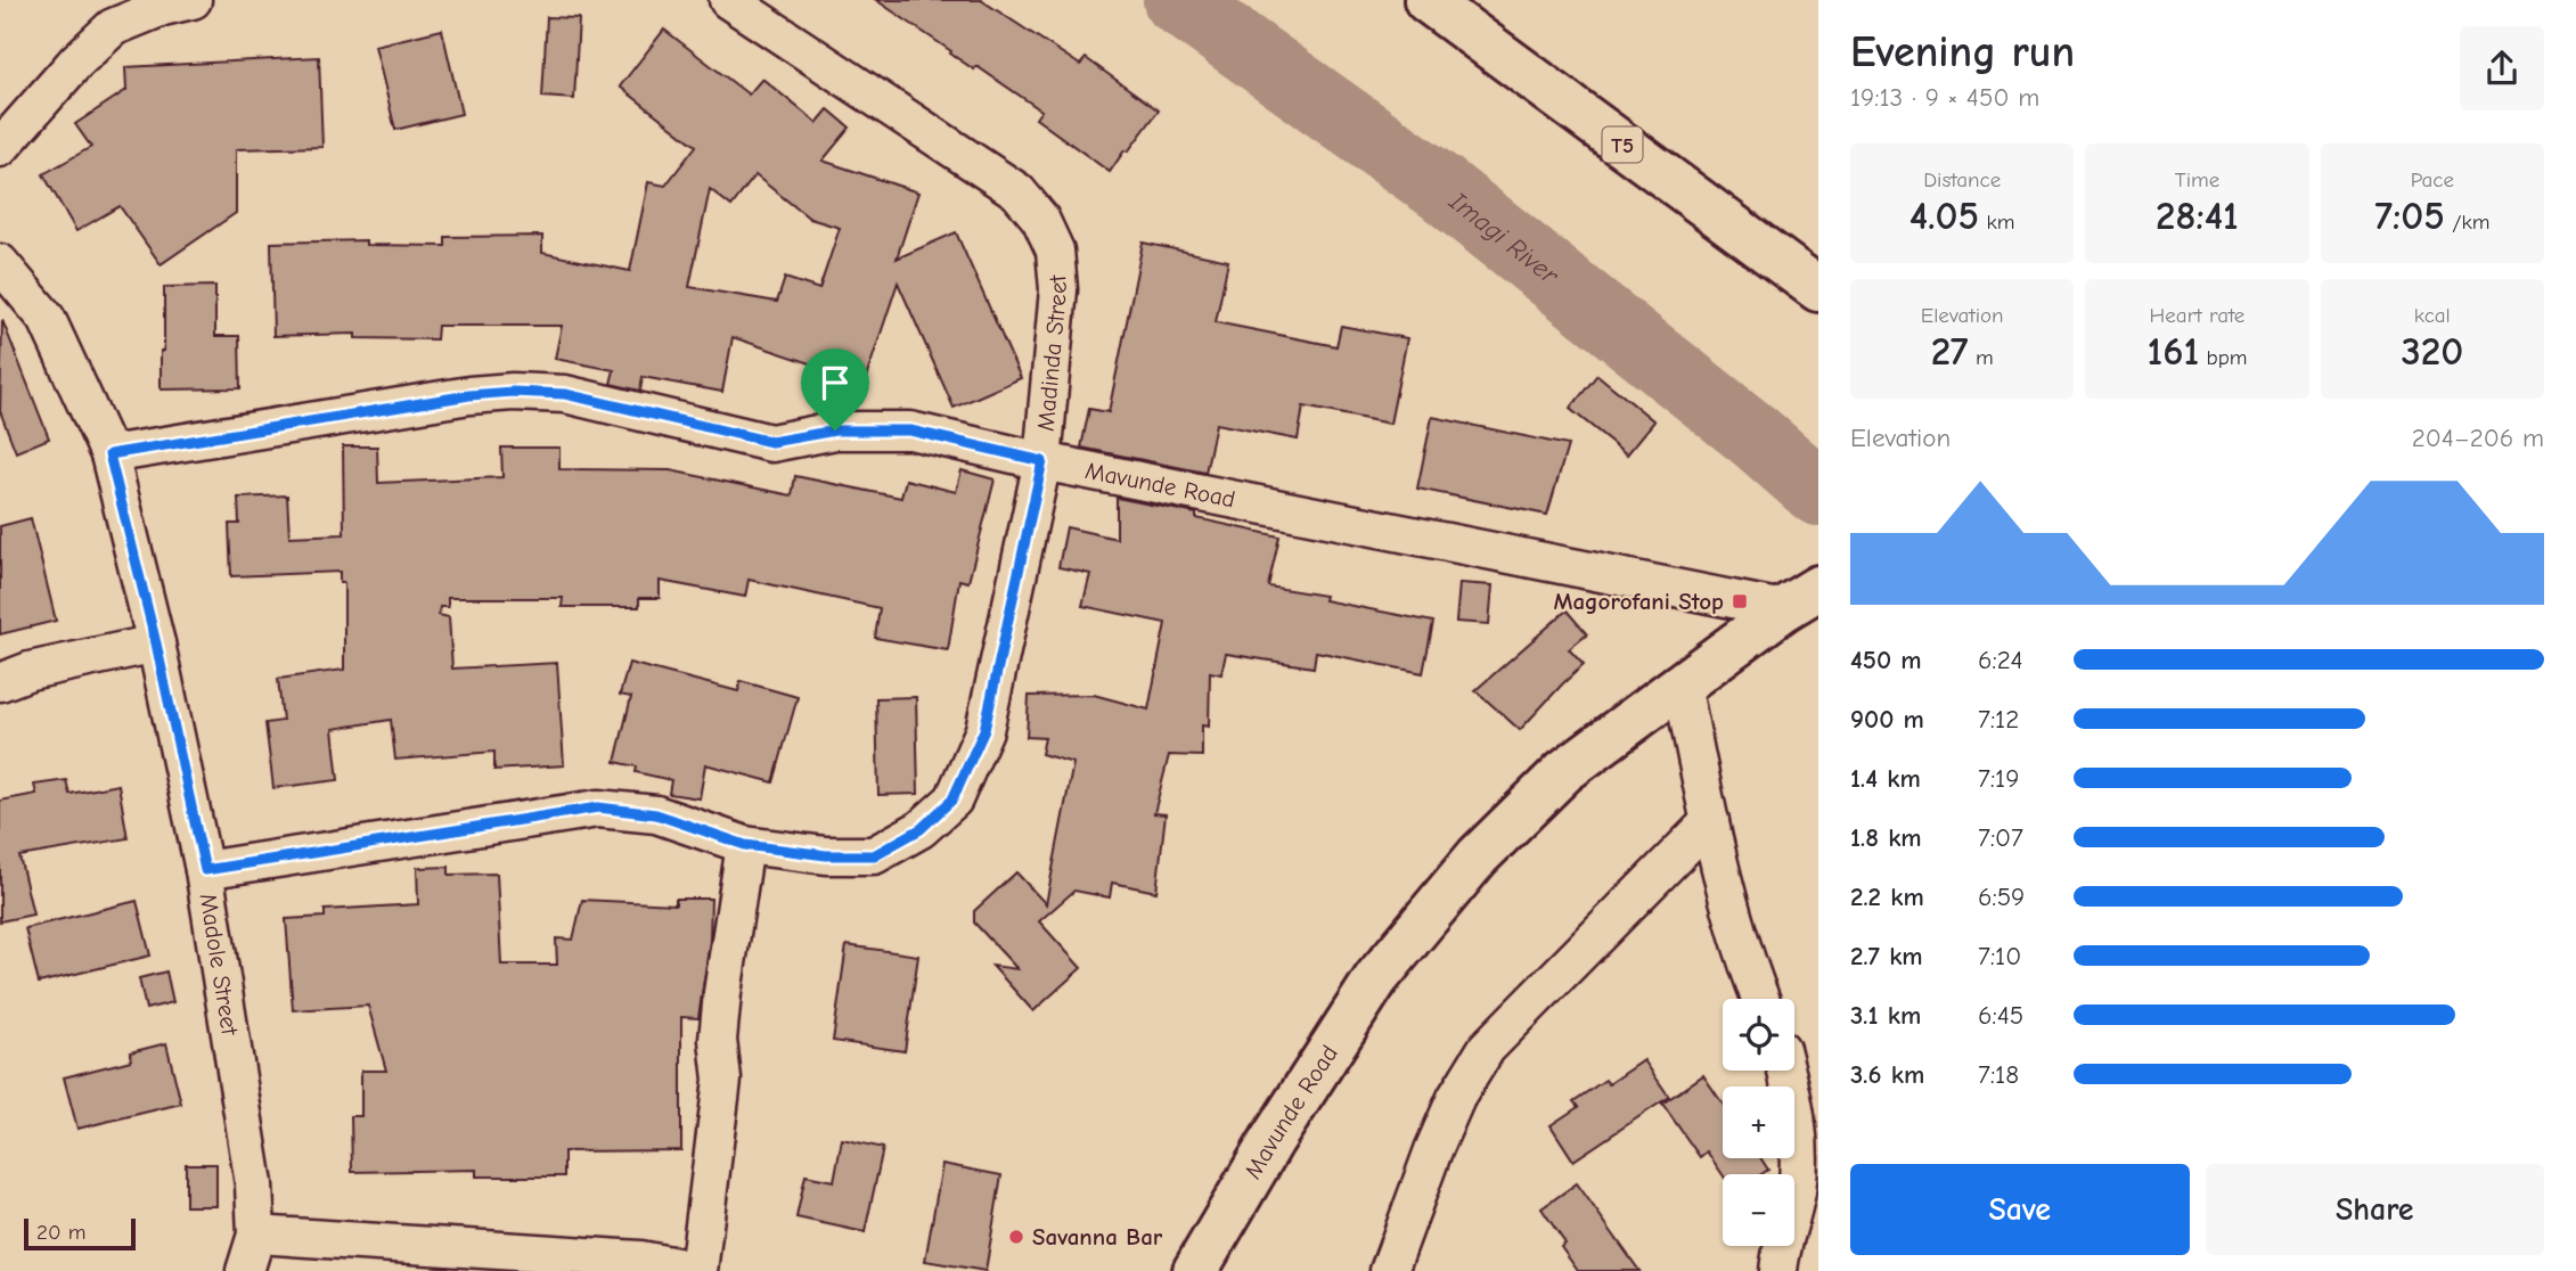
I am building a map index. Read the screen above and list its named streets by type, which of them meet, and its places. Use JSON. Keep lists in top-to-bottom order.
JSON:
{
  "streets": {
    "main road": ["T5", "Mavunde Road"],
    "street": ["Madinda Street", "Madole Street"]
  },
  "crossings": [
    ["Madinda Street", "Mavunde Road"],
    ["Madinda Street", "Madole Street"],
    ["Mavunde Road", "Madole Street"]
  ],
  "water": ["Imagi River"],
  "places": {
    "transit": ["Magorofani Stop"],
    "other": ["Savanna Bar"]
  },
  "scale_bar": "20 m",
  "page": {
    "heading": ["Evening run", "19:13 · 9 × 450 m"],
    "stats": [
      ["Distance", "4.05 km"],
      ["Time", "28:41"],
      ["Pace", "7:05 /km"],
      ["Elevation", "27 m"],
      ["Heart rate", "161 bpm"],
      ["kcal", "320"]
    ],
    "chart": ["Elevation", "204–206 m"],
    "list": [
      {
        "name": "450 m",
        "note": "6:24"
      },
      {
        "name": "900 m",
        "note": "7:12"
      },
      {
        "name": "1.4 km",
        "note": "7:19"
      },
      {
        "name": "1.8 km",
        "note": "7:07"
      },
      {
        "name": "2.2 km",
        "note": "6:59"
      },
      {
        "name": "2.7 km",
        "note": "7:10"
      },
      {
        "name": "3.1 km",
        "note": "6:45"
      },
      {
        "name": "3.6 km",
        "note": "7:18"
      }
    ],
    "map_buttons": ["+", "−"],
    "buttons": ["Save", "Share"],
    "scale": "20 m"
  }
}
